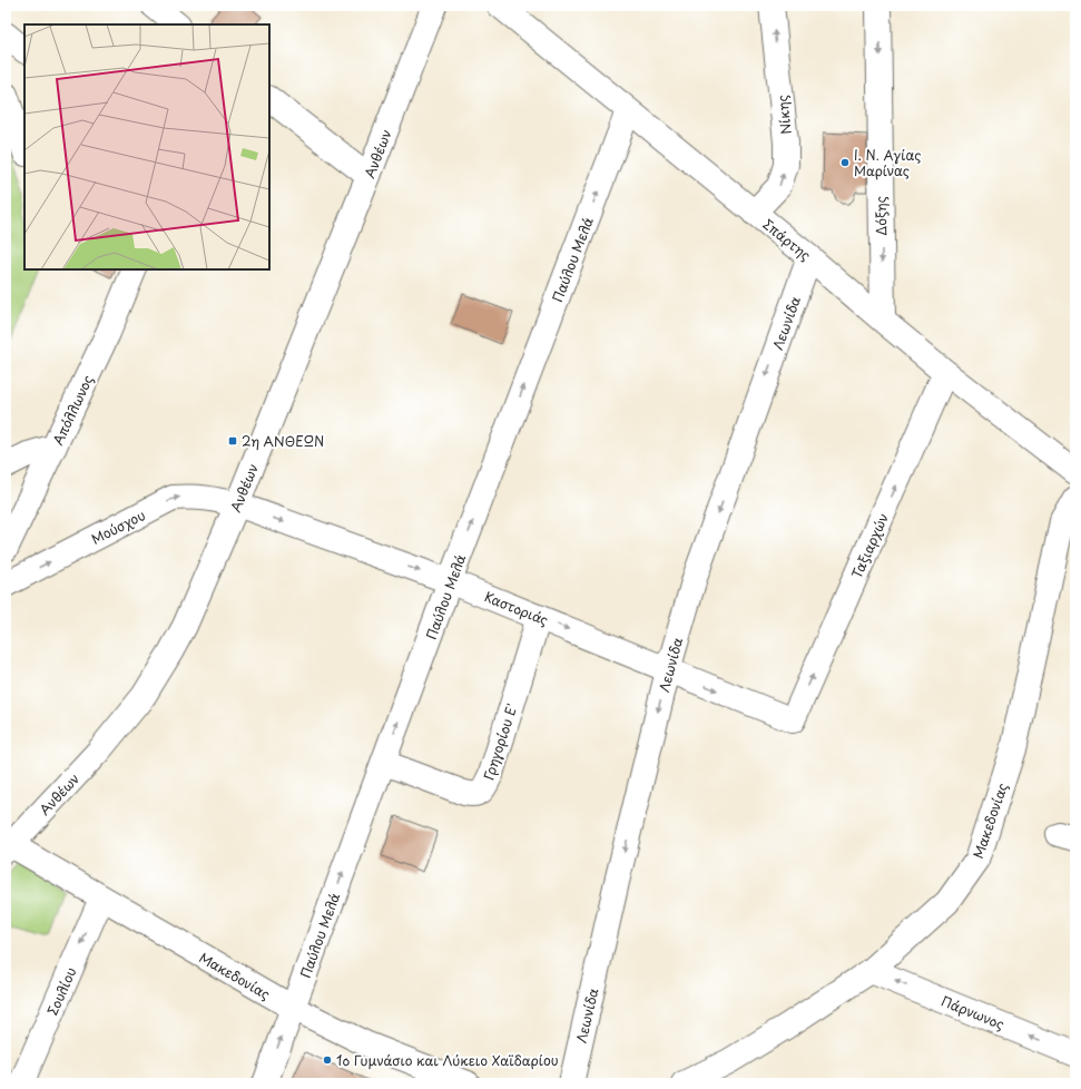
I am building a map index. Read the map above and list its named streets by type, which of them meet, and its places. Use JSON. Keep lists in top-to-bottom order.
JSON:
{
  "streets": {
    "street": [
      "Νίκης",
      "Ανθέων",
      "Δόξης",
      "Σπάρτης",
      "Παύλου Μελά",
      "Λεωνίδα",
      "Απόλλωνος",
      "Μούσχου",
      "Ταξιαρχών",
      "Καστοριάς",
      "Γρηγορίου Ε'",
      "Μακεδονίας",
      "Σουλίου",
      "Πάρνωνος"
    ]
  },
  "crossings": [
    ["Νίκης", "Σπάρτης"],
    ["Ανθέων", "Μούσχου"],
    ["Ανθέων", "Καστοριάς"],
    ["Ανθέων", "Μακεδονίας"],
    ["Δόξης", "Σπάρτης"],
    ["Σπάρτης", "Παύλου Μελά"],
    ["Σπάρτης", "Λεωνίδα"],
    ["Σπάρτης", "Ταξιαρχών"],
    ["Παύλου Μελά", "Καστοριάς"],
    ["Παύλου Μελά", "Γρηγορίου Ε'"],
    ["Παύλου Μελά", "Μακεδονίας"],
    ["Λεωνίδα", "Καστοριάς"],
    ["Μούσχου", "Καστοριάς"],
    ["Ταξιαρχών", "Καστοριάς"],
    ["Καστοριάς", "Γρηγορίου Ε'"],
    ["Μακεδονίας", "Σουλίου"],
    ["Μακεδονίας", "Πάρνωνος"]
  ],
  "one_way": [
    "Νίκης",
    "Δόξης",
    "Παύλου Μελά",
    "Λεωνίδα",
    "Μούσχου",
    "Ταξιαρχών",
    "Καστοριάς",
    "Σουλίου",
    "Πάρνωνος"
  ],
  "places": {
    "other": ["Ι. Ν. Αγίας Μαρίνας", "1ο Γυμνάσιο και Λύκειο Χαϊδαρίου"],
    "transit": ["2η ΑΝΘΕΩΝ"]
  }
}
